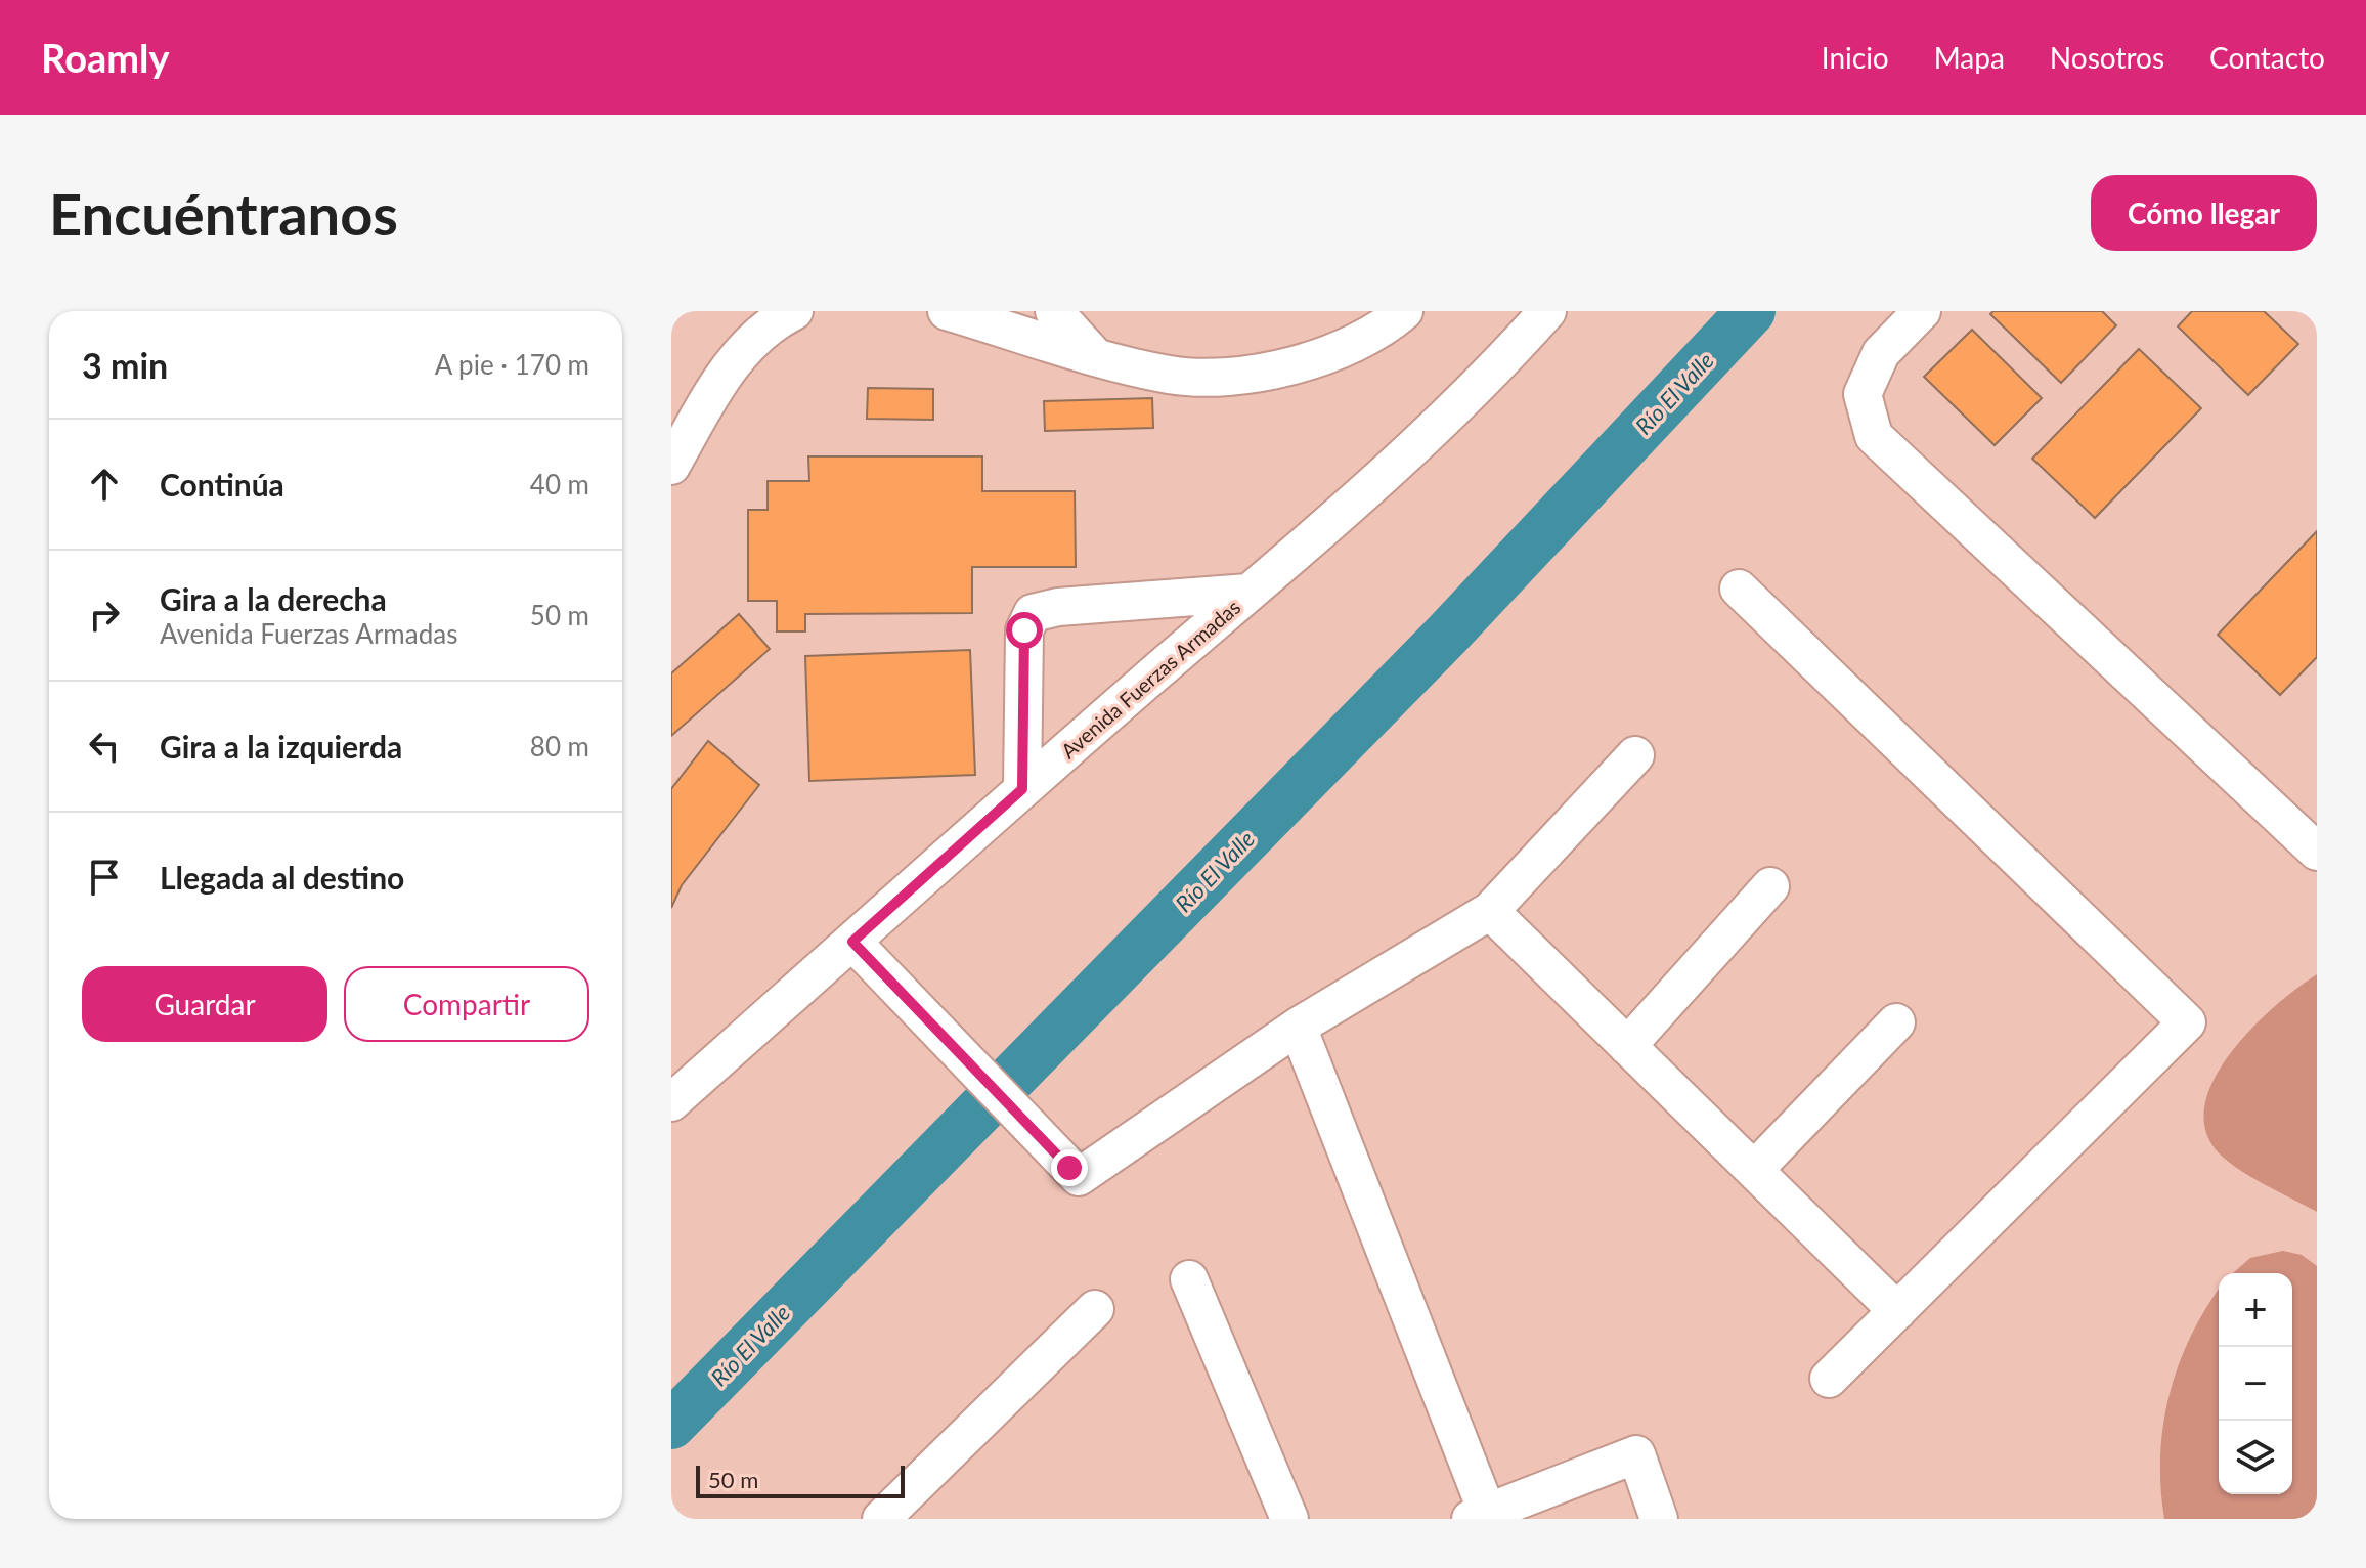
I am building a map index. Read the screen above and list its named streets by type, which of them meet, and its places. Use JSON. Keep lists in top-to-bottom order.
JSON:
{
  "streets": {
    "street": ["Avenida Fuerzas Armadas"]
  },
  "water": ["Río El Valle"],
  "scale_bar": "50 m",
  "page": {
    "header": "Roamly",
    "nav": [
      "Inicio",
      "Mapa",
      "Nosotros",
      "Contacto"
    ],
    "buttons": [
      "Cómo llegar",
      ["Guardar", "Compartir"]
    ],
    "title": "Encuéntranos",
    "heading": ["3 min", "A pie · 170 m"],
    "list": [
      ["Continúa", "40 m"],
      ["Gira a la derecha", "Avenida Fuerzas Armadas", "50 m"],
      ["Gira a la izquierda", "80 m"],
      "Llegada al destino"
    ],
    "map_buttons": ["+", "−"],
    "scale": "50 m"
  }
}
